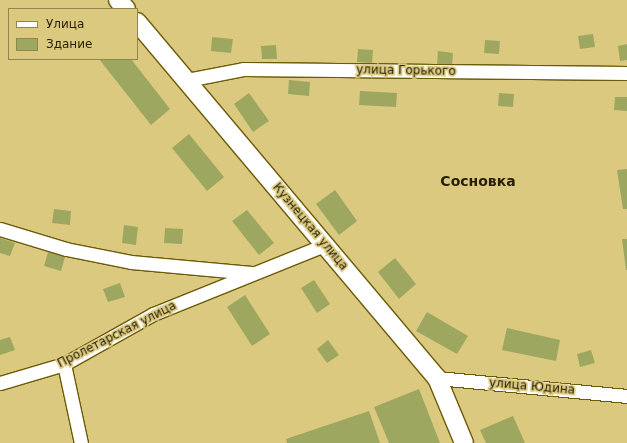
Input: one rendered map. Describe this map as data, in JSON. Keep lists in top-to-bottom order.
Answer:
{
  "streets": {
    "main road": ["Кузнецкая улица"],
    "street": ["улица Горького", "Пролетарская улица", "улица Юдина"]
  },
  "crossings": [
    ["улица Горького", "Кузнецкая улица"],
    ["Кузнецкая улица", "Пролетарская улица"],
    ["Кузнецкая улица", "улица Юдина"]
  ],
  "districts": ["Сосновка"],
  "legend": ["Улица", "Здание"]
}
